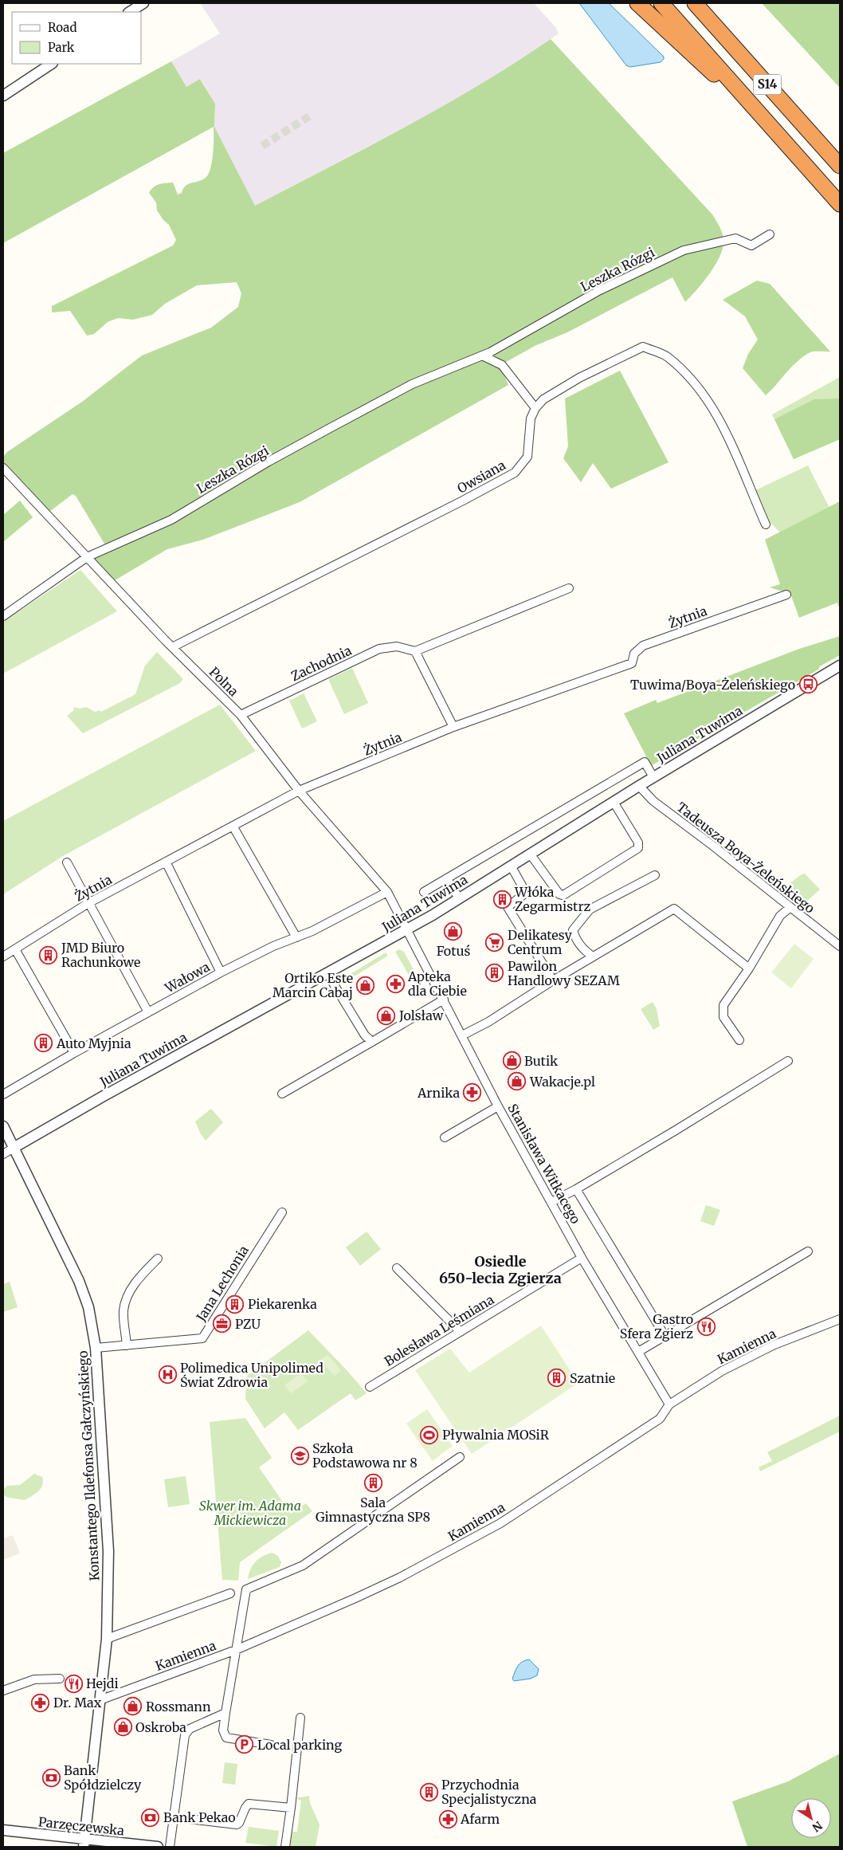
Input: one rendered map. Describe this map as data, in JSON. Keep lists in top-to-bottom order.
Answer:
{
  "streets": {
    "highway": ["S14"],
    "street": [
      "Leszka Rózgi",
      "Owsiana",
      "Żytnia",
      "Zachodnia",
      "Polna",
      "Juliana Tuwima",
      "Tadeusza Boya-Żeleńskiego",
      "Wałowa",
      "Stanisława Witkacego",
      "Jana Lechonia",
      "Bolesława Leśmiana",
      "Kamienna",
      "Konstantego Ildefonsa Gałczyńskiego",
      "Parzęczewska"
    ]
  },
  "crossings": [
    ["Leszka Rózgi", "Polna"],
    ["Owsiana", "Polna"],
    ["Żytnia", "Polna"],
    ["Zachodnia", "Polna"],
    ["Polna", "Juliana Tuwima"],
    ["Polna", "Wałowa"],
    ["Polna", "Stanisława Witkacego"],
    ["Juliana Tuwima", "Tadeusza Boya-Żeleńskiego"],
    ["Juliana Tuwima", "Stanisława Witkacego"],
    ["Juliana Tuwima", "Konstantego Ildefonsa Gałczyńskiego"],
    ["Stanisława Witkacego", "Bolesława Leśmiana"],
    ["Stanisława Witkacego", "Kamienna"],
    ["Jana Lechonia", "Konstantego Ildefonsa Gałczyńskiego"],
    ["Kamienna", "Konstantego Ildefonsa Gałczyńskiego"],
    ["Konstantego Ildefonsa Gałczyńskiego", "Parzęczewska"]
  ],
  "districts": ["Osiedle 650-lecia Zgierza"],
  "parks": ["Skwer im. Adama Mickiewicza"],
  "places": {
    "bus stop": ["Tuwima/Boya-Żeleńskiego"],
    "building": [
      "Włóka Zegarmistrz",
      "JMD Biuro Rachunkowe",
      "Pawilon Handlowy SEZAM",
      "Auto Myjnia",
      "Piekarenka",
      "Szatnie",
      "Sala Gimnastyczna SP8",
      "Przychodnia Specjalistyczna"
    ],
    "shop": [
      "Fotuś",
      "Ortiko Este Marcin Cabaj",
      "Jolsław",
      "Butik",
      "Wakacje.pl",
      "Rossmann",
      "Oskroba"
    ],
    "supermarket": ["Delikatesy Centrum"],
    "pharmacy": [
      "Apteka dla Ciebie",
      "Arnika",
      "Dr. Max",
      "Afarm"
    ],
    "office": ["PZU"],
    "restaurant": ["Gastro Sfera Zgierz", "Hejdi"],
    "hospital": ["Polimedica Unipolimed Świat Zdrowia"],
    "sports": ["Pływalnia MOSiR"],
    "school or university": ["Szkoła Podstawowa nr 8"],
    "parking": ["Local parking"],
    "bank": ["Bank Spółdzielczy", "Bank Pekao"]
  },
  "legend": ["Road", "Park"],
  "north": "bottom right"
}
